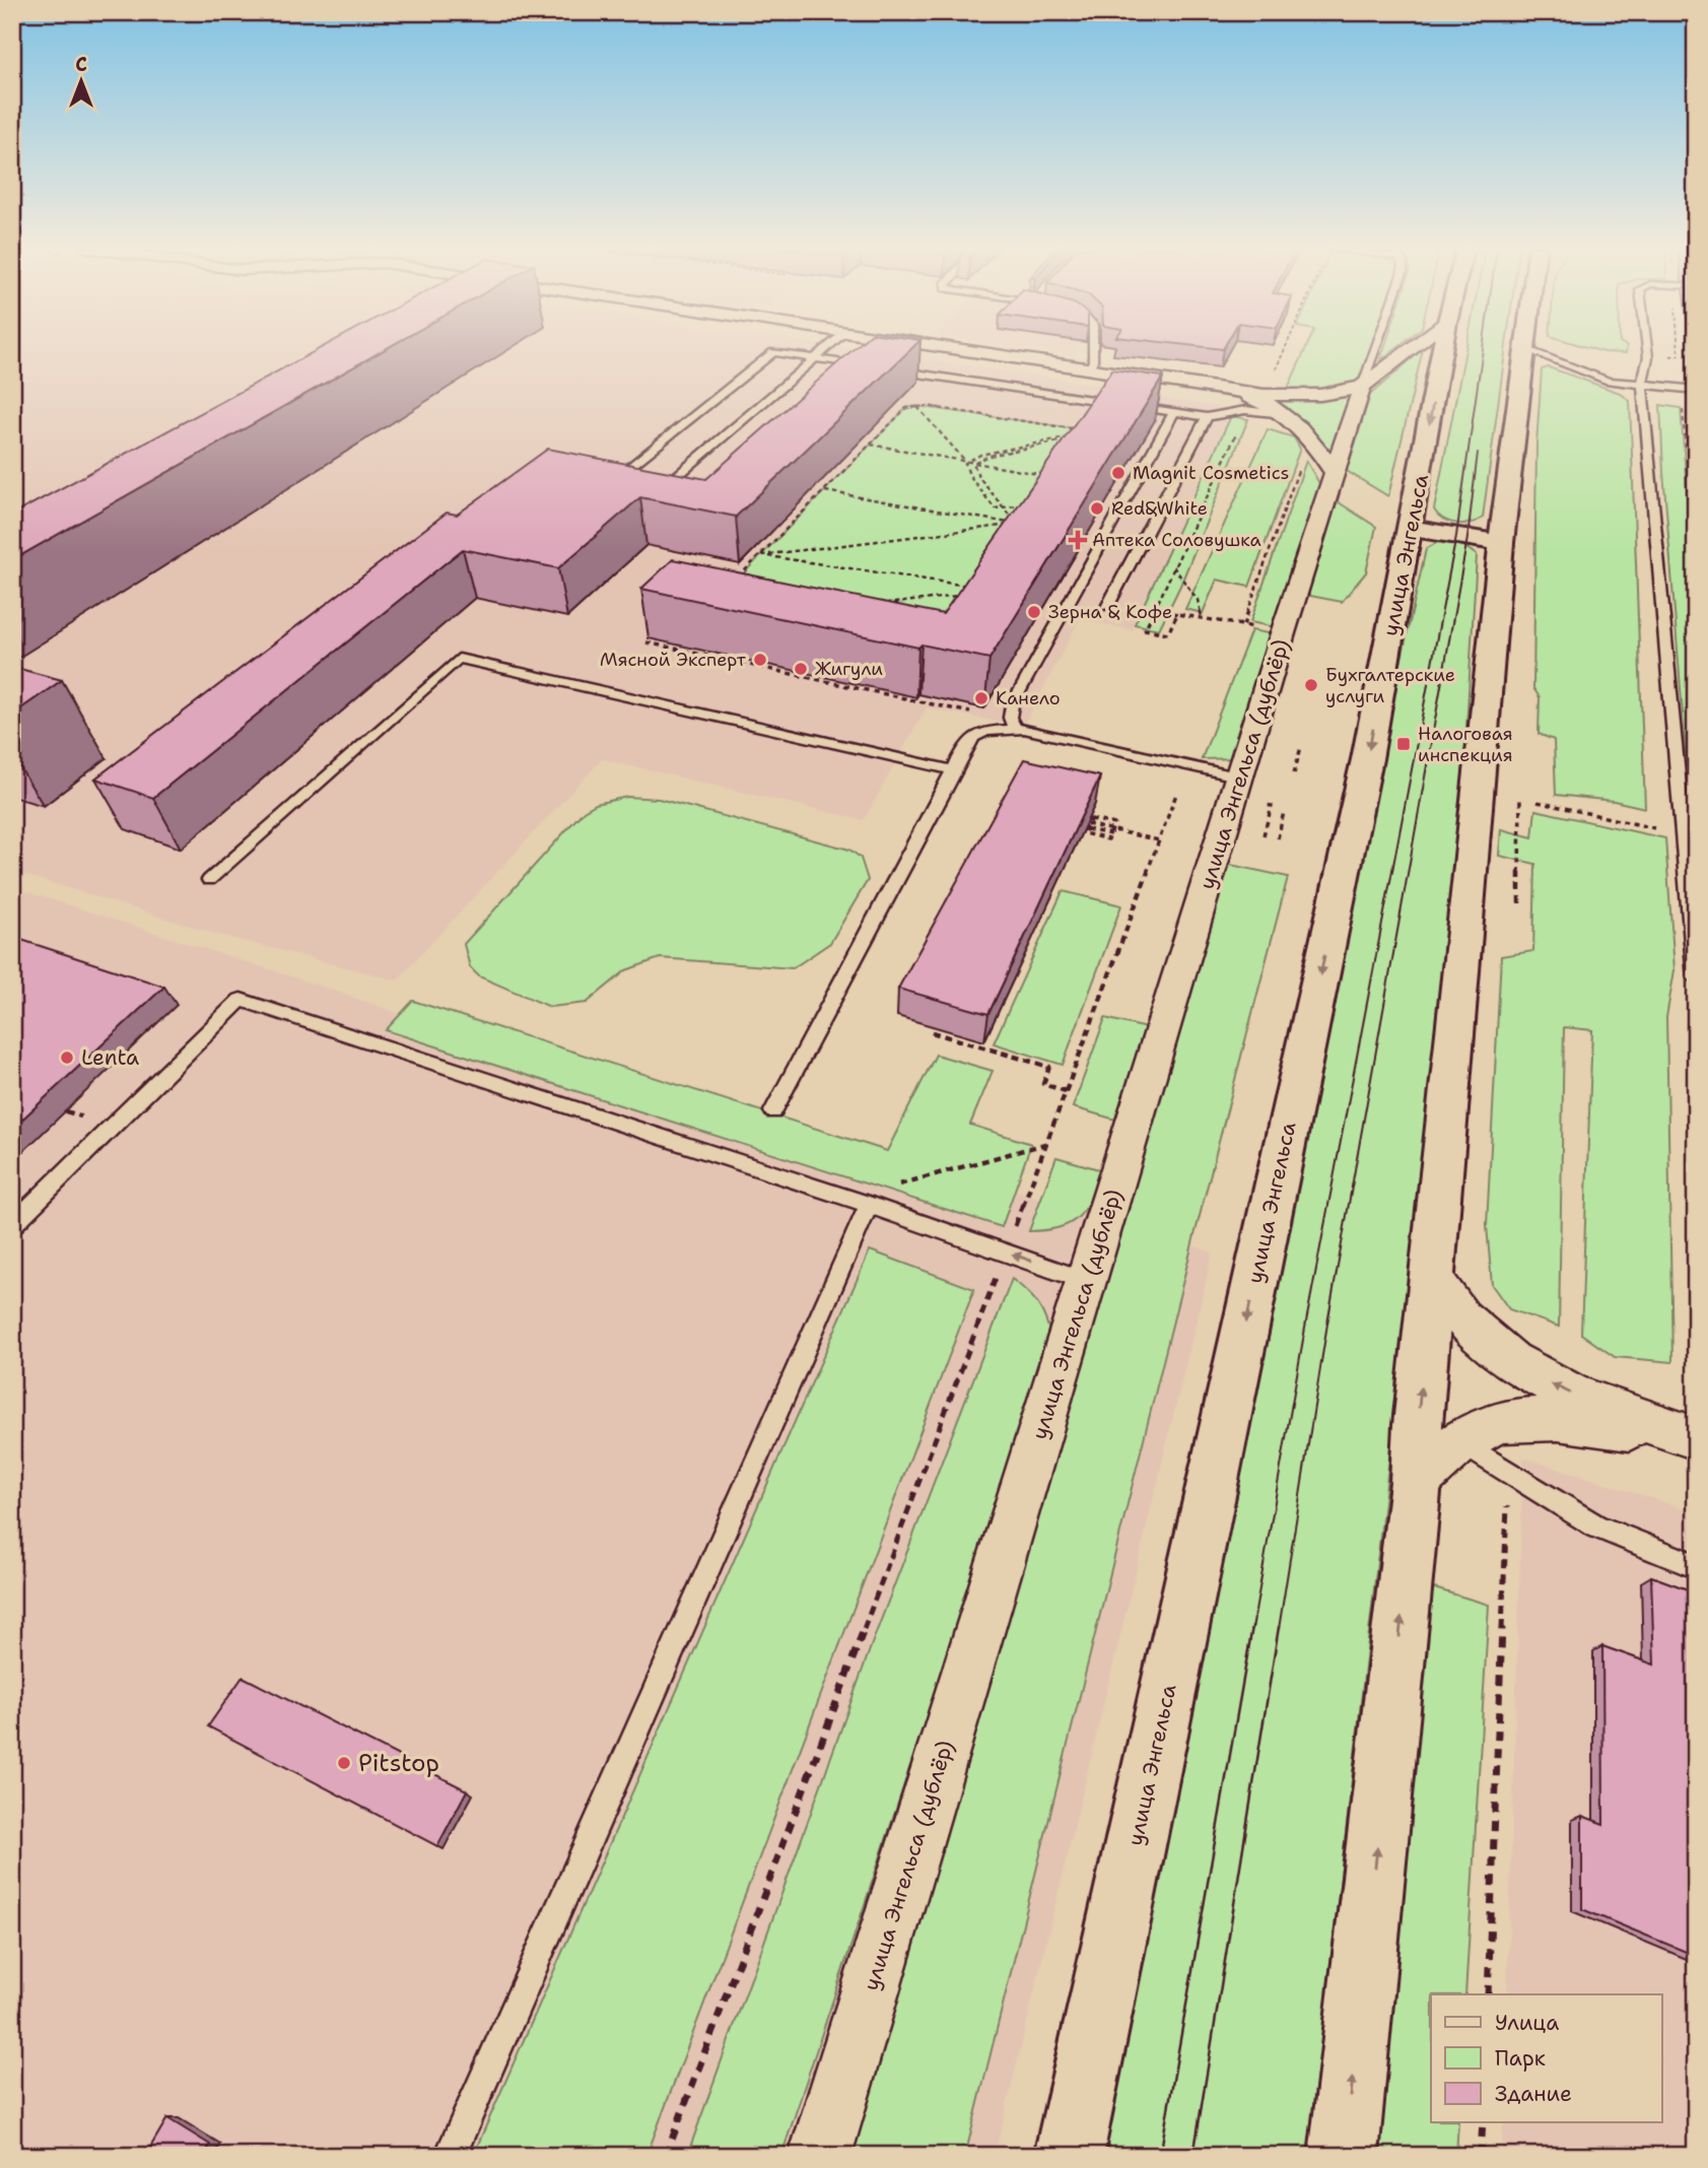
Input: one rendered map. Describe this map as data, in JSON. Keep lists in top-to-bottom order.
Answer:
{
  "streets": {
    "main road": ["улица Энгельса"],
    "street": ["улица Энгельса (дублёр)"]
  },
  "places": {
    "other": [
      "Magnit Cosmetics",
      "Red&White",
      "Зерна & Кофе",
      "Мясной Эксперт",
      "Жигули",
      "Бухгалтерские услуги",
      "Канело",
      "Lenta",
      "Pitstop"
    ],
    "health": ["Аптека Соловушка"],
    "transit": ["Налоговая инспекция"]
  },
  "legend": ["Улица", "Парк", "Здание"],
  "north": "top"
}
